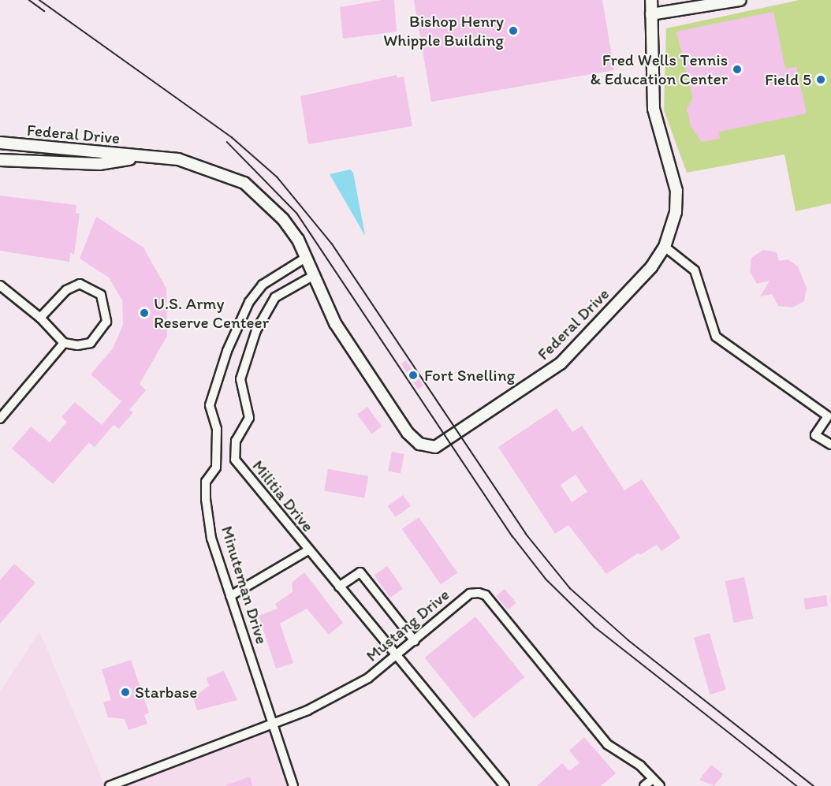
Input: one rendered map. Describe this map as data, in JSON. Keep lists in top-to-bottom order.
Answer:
{
  "streets": {
    "street": [
      "Federal Drive",
      "Militia Drive",
      "Minuteman Drive",
      "Mustang Drive"
    ]
  },
  "crossings": [
    ["Federal Drive", "Militia Drive"],
    ["Federal Drive", "Minuteman Drive"],
    ["Militia Drive", "Mustang Drive"],
    ["Minuteman Drive", "Mustang Drive"]
  ],
  "places": [
    "Bishop Henry Whipple Building",
    "Fred Wells Tennis & Education Center",
    "Field 5",
    "U.S. Army Reserve Centeer",
    "Fort Snelling",
    "Starbase"
  ]
}
